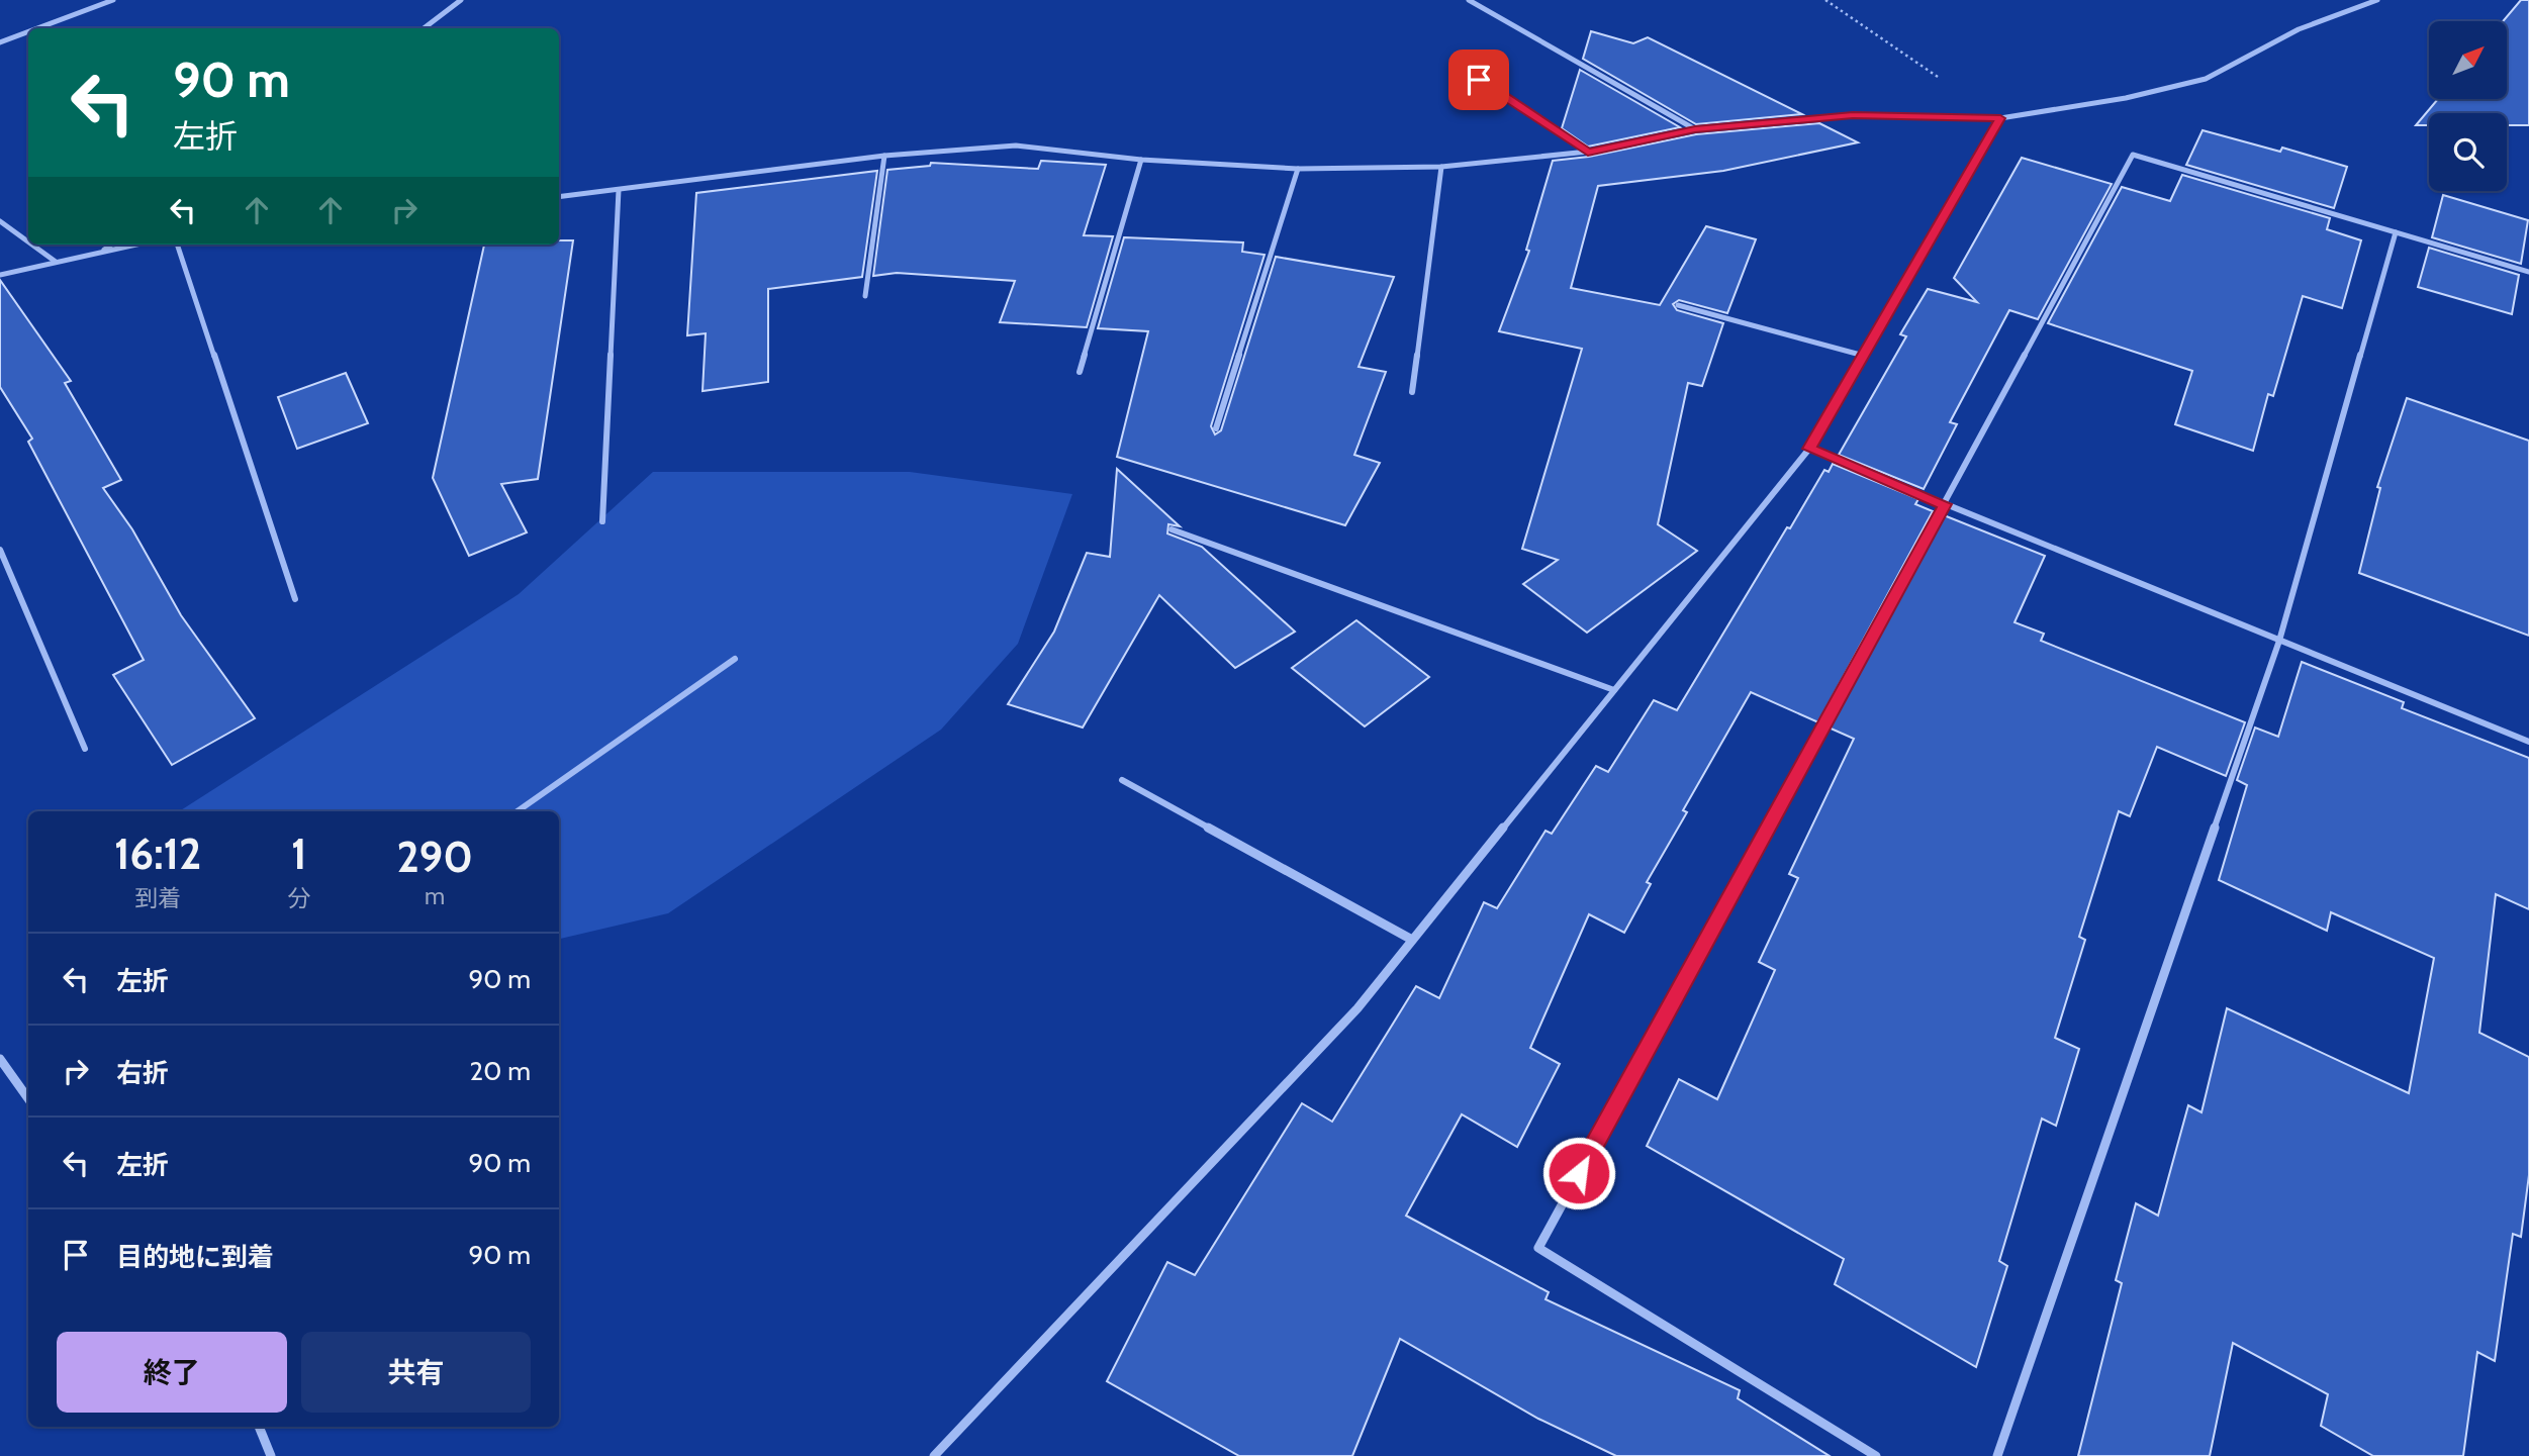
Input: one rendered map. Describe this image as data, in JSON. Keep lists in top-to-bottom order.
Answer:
{
  "north": "top right",
  "page": {
    "turn": ["90 m", "左折"],
    "eta": [
      "16:12",
      "到着",
      "1",
      "分",
      "290",
      "m"
    ],
    "list": [
      {
        "name": "左折",
        "value": "90 m"
      },
      {
        "name": "右折",
        "value": "20 m"
      },
      {
        "name": "左折",
        "value": "90 m"
      },
      {
        "name": "目的地に到着",
        "value": "90 m"
      }
    ],
    "buttons": ["終了", "共有"]
  }
}
